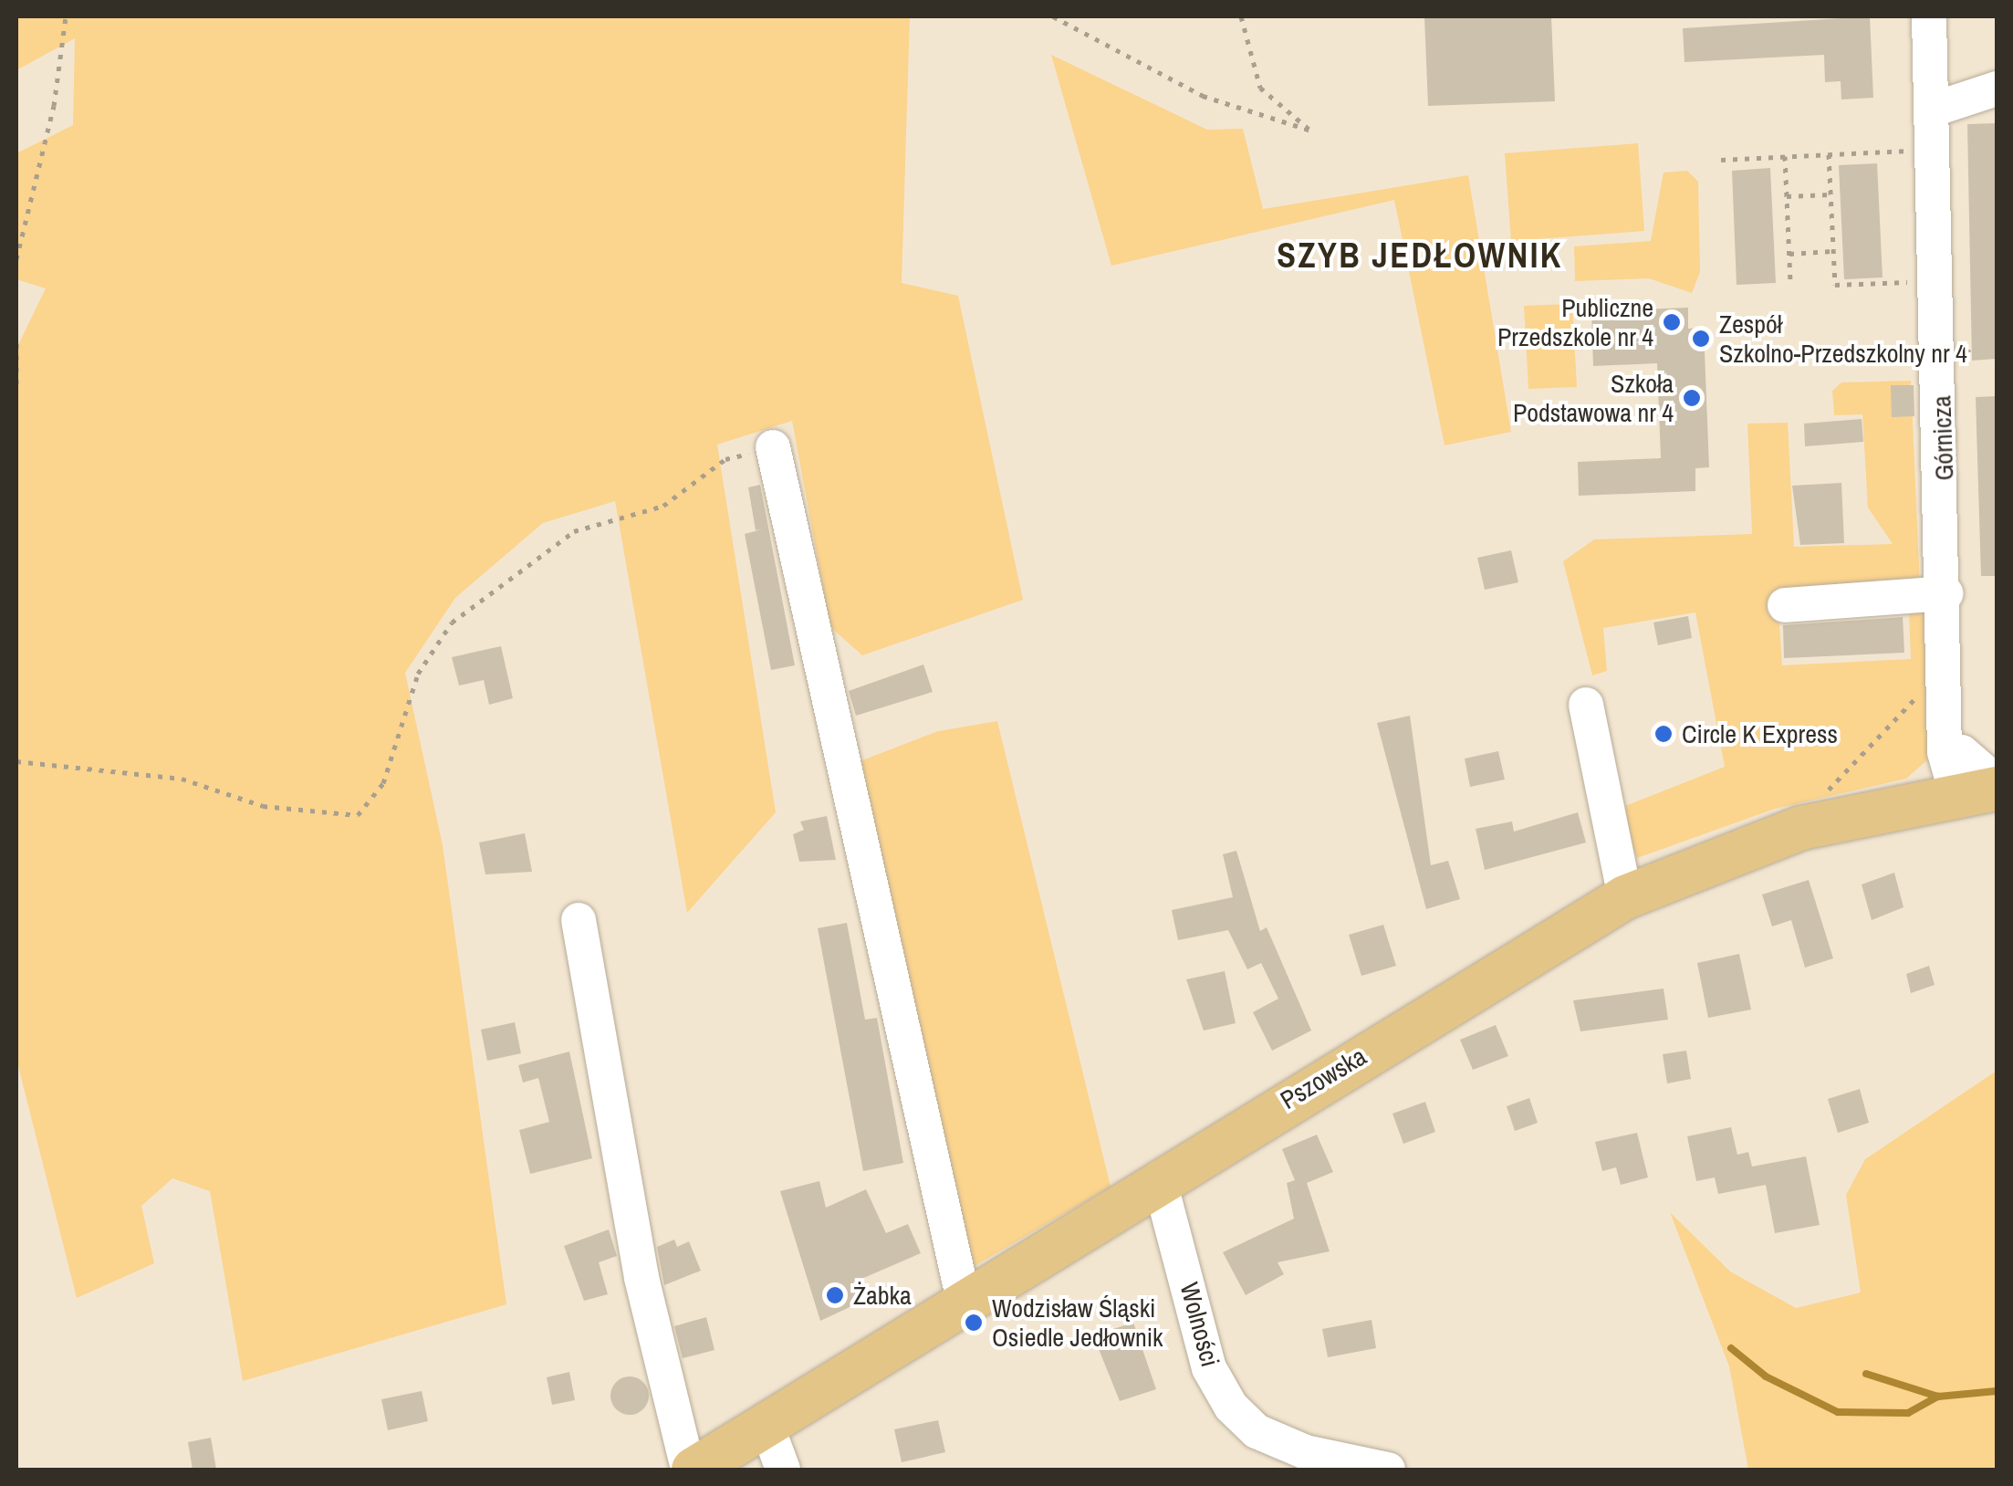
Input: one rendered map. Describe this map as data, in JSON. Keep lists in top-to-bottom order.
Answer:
{
  "streets": {
    "main road": ["Pszowska"],
    "street": ["Górnicza", "Wolności"]
  },
  "crossings": [
    ["Górnicza", "Pszowska"],
    ["Pszowska", "Wolności"]
  ],
  "districts": ["SZYB JEDŁOWNIK"],
  "places": [
    "Publiczne Przedszkole nr 4",
    "Zespół Szkolno-Przedszkolny nr 4",
    "Szkoła Podstawowa nr 4",
    "Circle K Express",
    "Żabka",
    "Wodzisław Śląski Osiedle Jedłownik"
  ]
}
